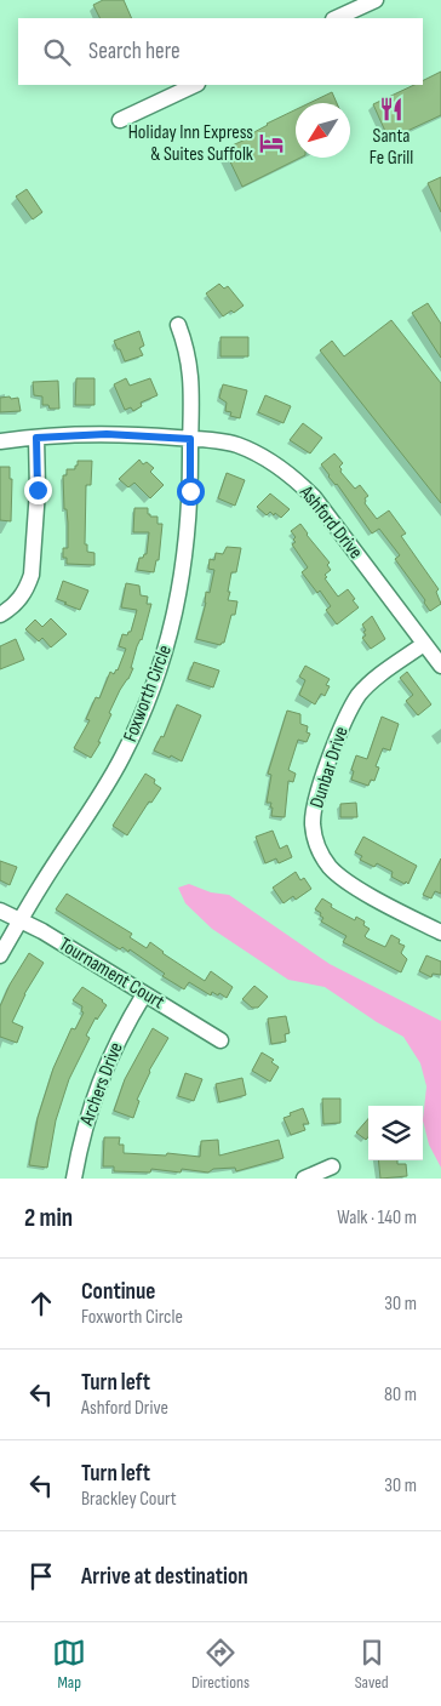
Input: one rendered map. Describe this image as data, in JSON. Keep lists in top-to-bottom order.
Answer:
{
  "streets": {
    "street": [
      "Ashford Drive",
      "Foxworth Circle",
      "Dunbar Drive",
      "Tournament Court",
      "Archers Drive"
    ]
  },
  "crossings": [
    ["Ashford Drive", "Foxworth Circle"],
    ["Ashford Drive", "Dunbar Drive"],
    ["Foxworth Circle", "Tournament Court"],
    ["Tournament Court", "Archers Drive"]
  ],
  "places": {
    "restaurant": ["Santa Fe Grill"],
    "hotel": ["Holiday Inn Express & Suites Suffolk"]
  },
  "north": "bottom left",
  "page": {
    "search": "Search here",
    "heading": ["2 min", "Walk · 140 m"],
    "list": [
      ["Continue", "Foxworth Circle", "30 m"],
      ["Turn left", "Ashford Drive", "80 m"],
      ["Turn left", "Brackley Court", "30 m"],
      "Arrive at destination"
    ],
    "nav": ["Map", "Directions", "Saved"]
  }
}
